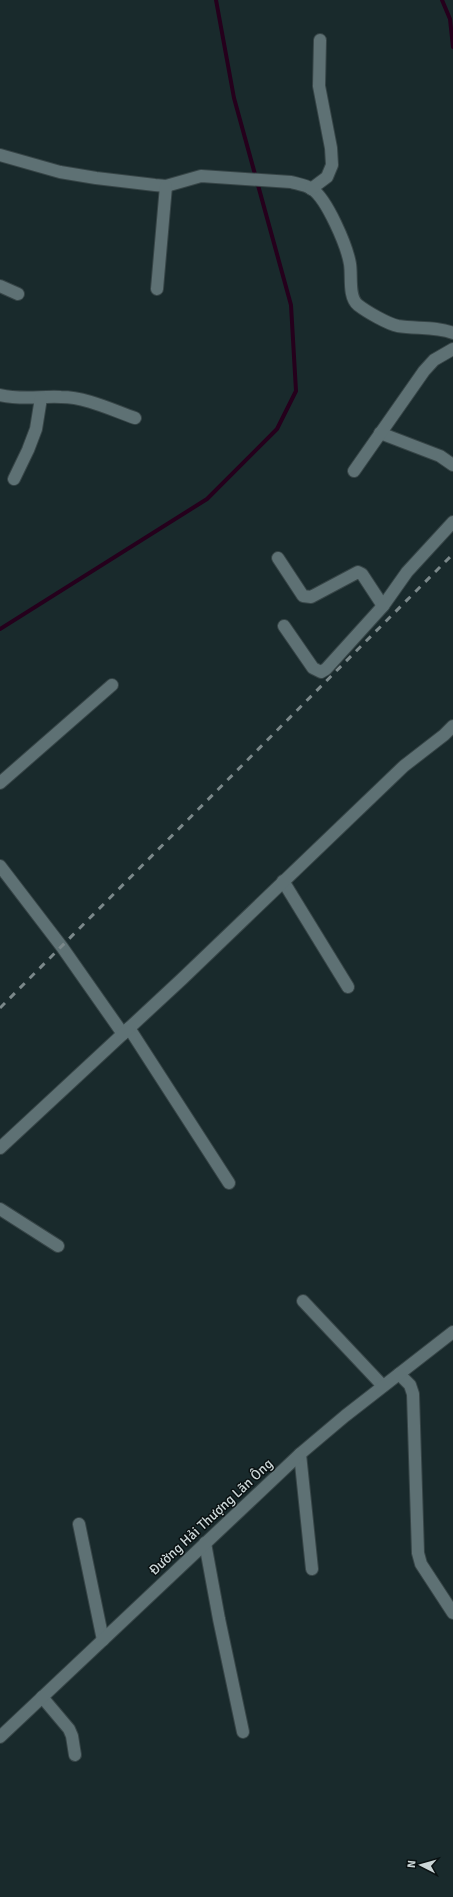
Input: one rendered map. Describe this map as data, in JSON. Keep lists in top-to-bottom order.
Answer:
{
  "streets": {
    "street": ["Đường Hải Thượng Lãn Ông"]
  },
  "north": "left"
}
